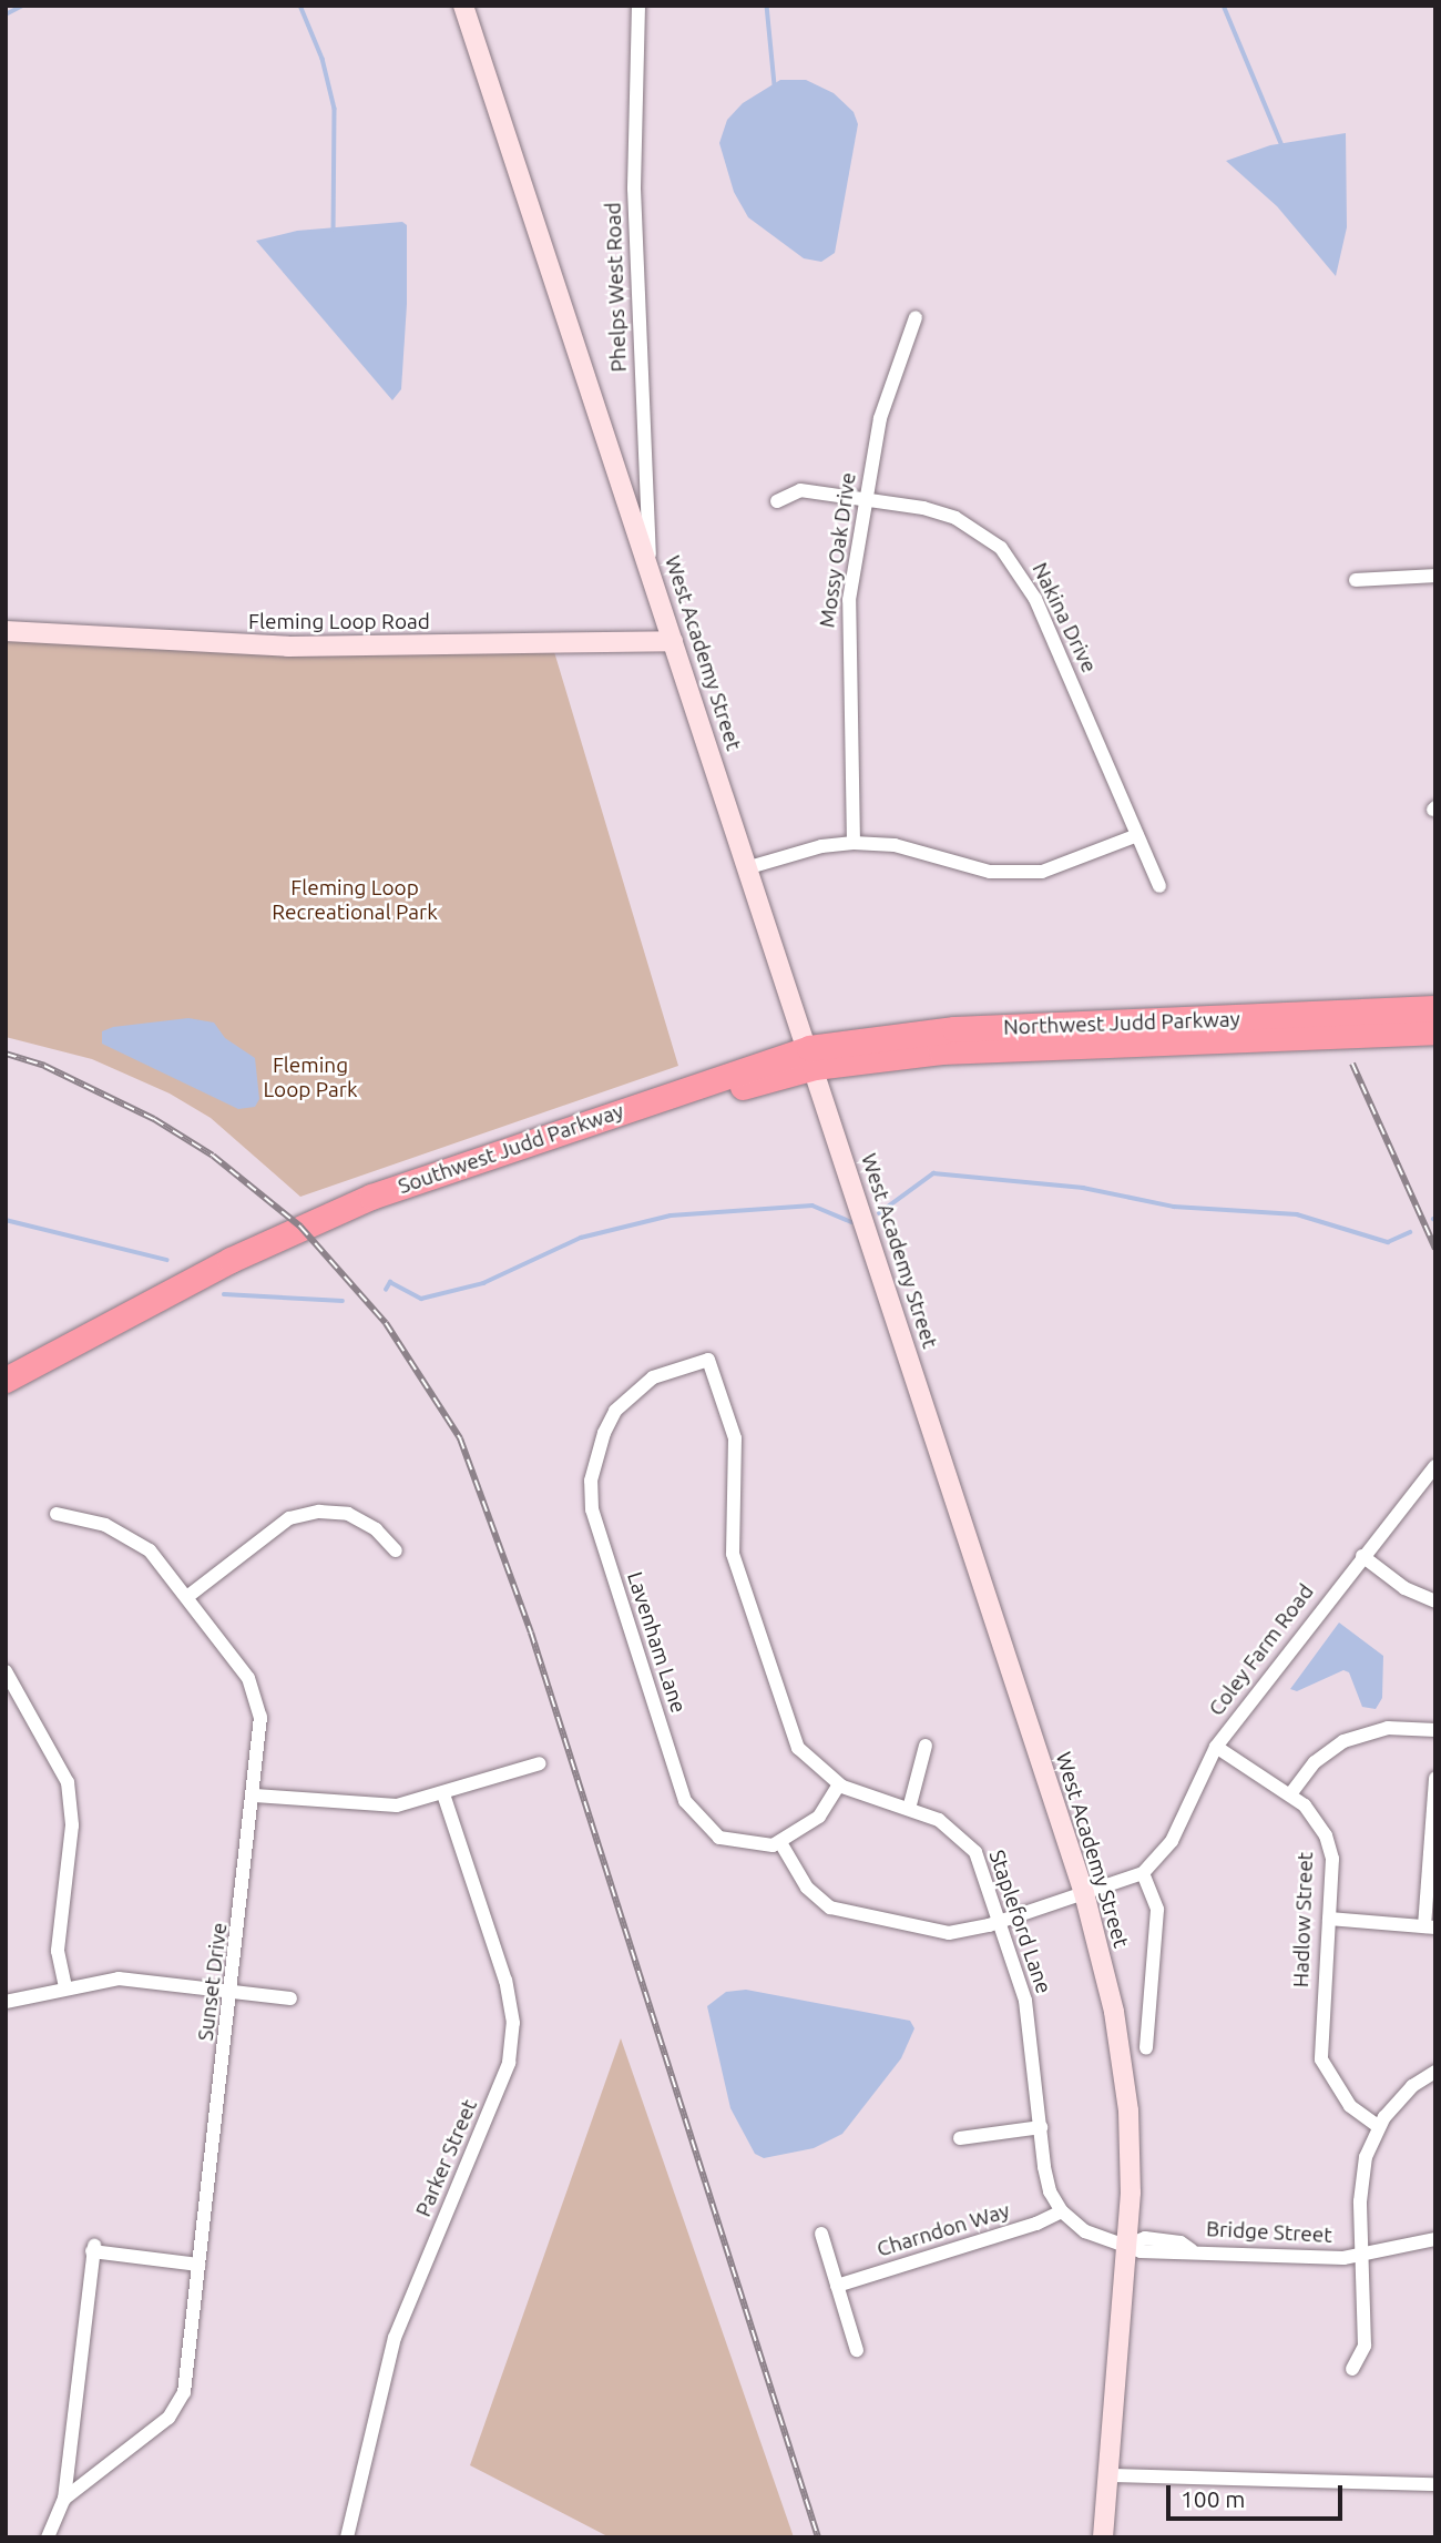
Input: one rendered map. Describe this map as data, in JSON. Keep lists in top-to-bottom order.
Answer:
{
  "streets": {
    "highway": ["Northwest Judd Parkway", "Southwest Judd Parkway"],
    "main road": ["Fleming Loop Road", "West Academy Street"],
    "street": [
      "Phelps West Road",
      "Mossy Oak Drive",
      "Nakina Drive",
      "Lavenham Lane",
      "Coley Farm Road",
      "Hadlow Street",
      "Stapleford Lane",
      "Sunset Drive",
      "Parker Street",
      "Charndon Way",
      "Bridge Street"
    ]
  },
  "crossings": [
    ["Phelps West Road", "West Academy Street"],
    ["Mossy Oak Drive", "Nakina Drive"],
    ["Fleming Loop Road", "West Academy Street"],
    ["West Academy Street", "Northwest Judd Parkway"],
    ["West Academy Street", "Southwest Judd Parkway"],
    ["West Academy Street", "Coley Farm Road"],
    ["West Academy Street", "Bridge Street"],
    ["Northwest Judd Parkway", "Southwest Judd Parkway"],
    ["Lavenham Lane", "Coley Farm Road"],
    ["Lavenham Lane", "Stapleford Lane"],
    ["Coley Farm Road", "Hadlow Street"],
    ["Coley Farm Road", "Stapleford Lane"],
    ["Stapleford Lane", "Charndon Way"]
  ],
  "parks": ["Fleming Loop Recreational Park", "Fleming Loop Park"],
  "scale_bar": "100 m"
}
